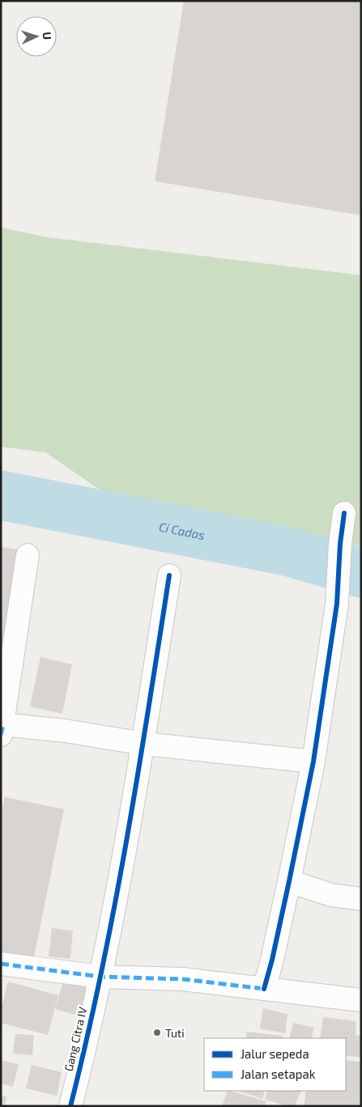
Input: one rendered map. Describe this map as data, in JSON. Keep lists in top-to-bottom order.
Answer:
{
  "streets": {
    "street": ["Gang Citra IV"]
  },
  "water": ["Ci Cadas"],
  "places": ["Tuti"],
  "legend": ["Jalur sepeda", "Jalan setapak"],
  "north": "right"
}
